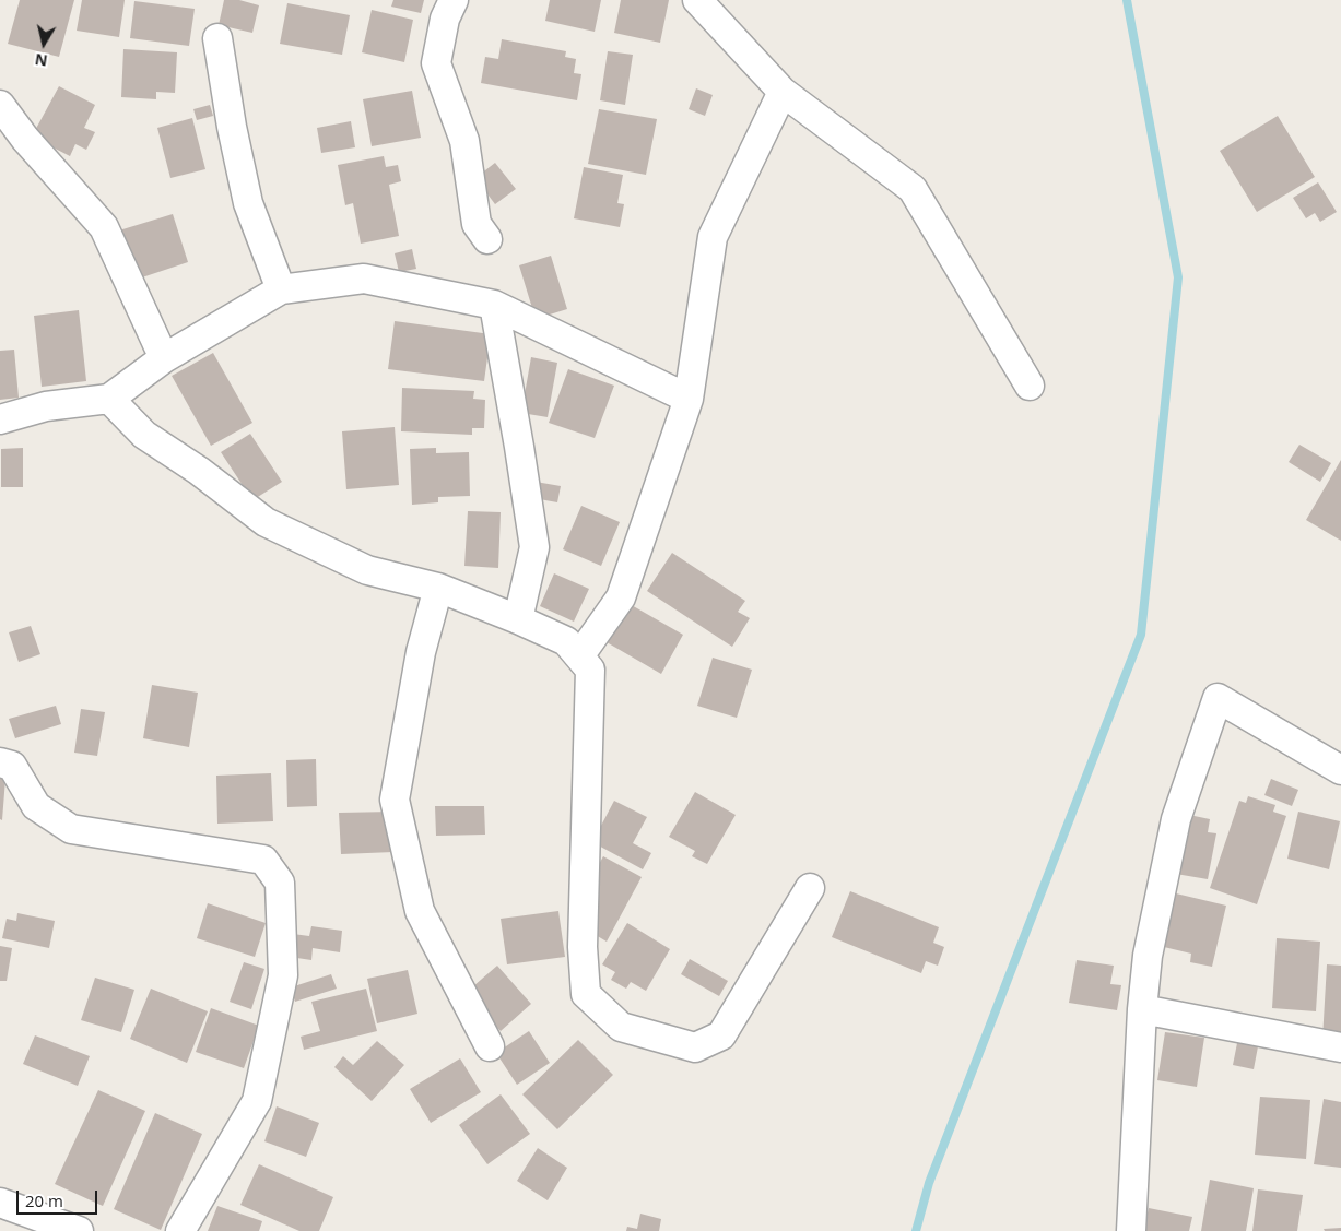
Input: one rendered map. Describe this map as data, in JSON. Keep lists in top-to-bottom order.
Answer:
{
  "scale_bar": "20 m",
  "north": "bottom"
}
